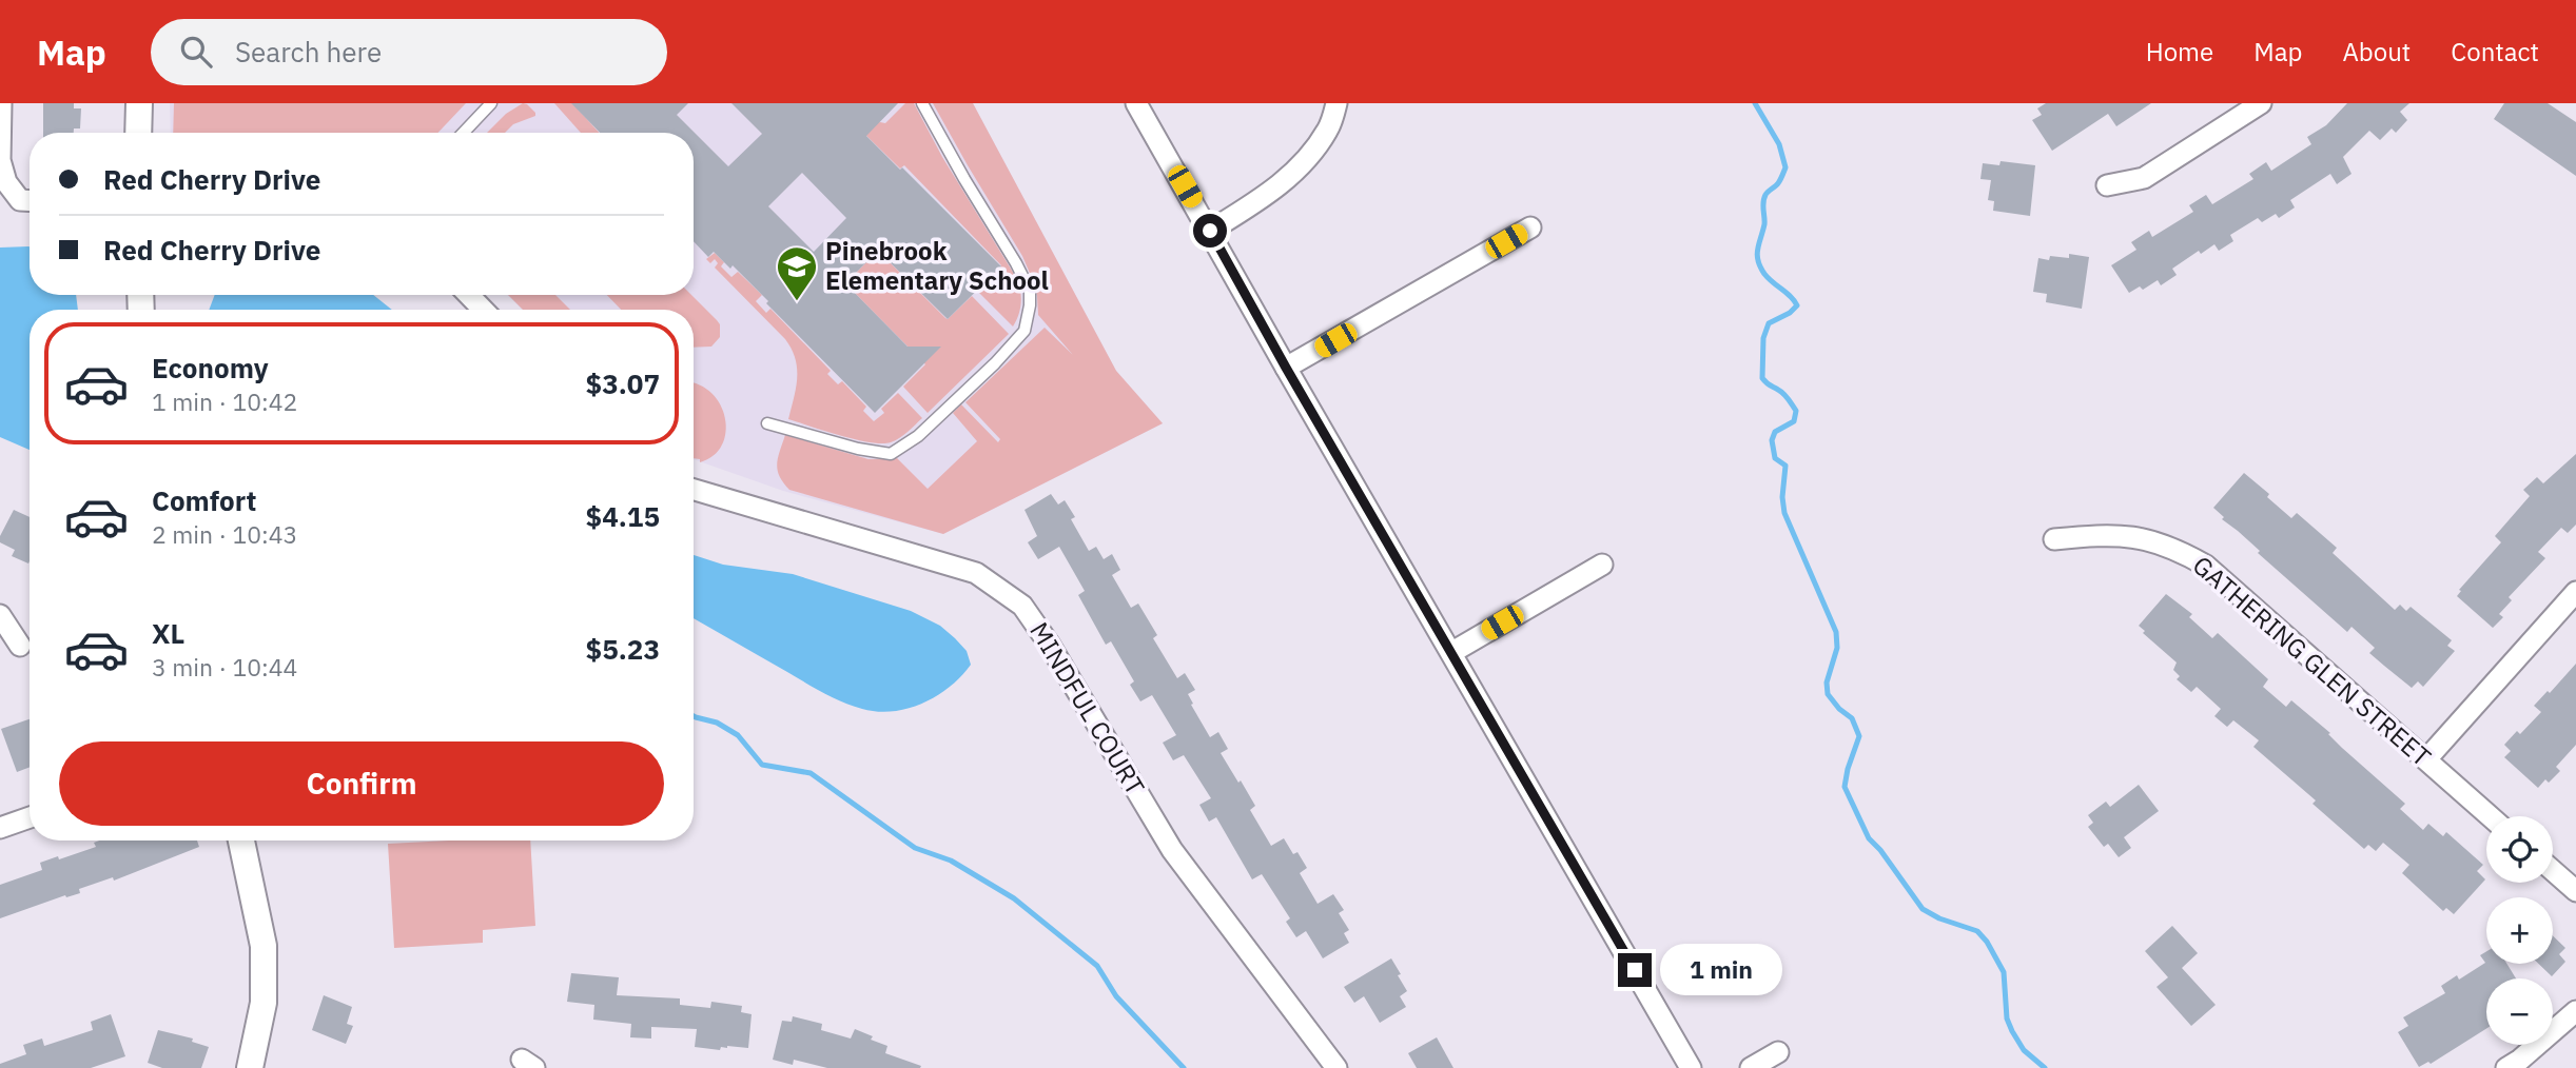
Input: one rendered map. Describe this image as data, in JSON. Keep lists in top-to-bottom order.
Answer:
{
  "streets": {
    "street": ["GATHERING GLEN STREET", "MINDFUL COURT"]
  },
  "places": {
    "school or university": ["Pinebrook Elementary School"]
  },
  "page": {
    "header": "Map",
    "search": "Search here",
    "nav": [
      "Home",
      "Map",
      "About",
      "Contact"
    ],
    "banner": ["Red Cherry Drive", "Red Cherry Drive"],
    "list": [
      {
        "name": "Economy",
        "note": "1 min · 10:42",
        "value": "$3.07"
      },
      {
        "name": "Comfort",
        "note": "2 min · 10:43",
        "value": "$4.15"
      },
      {
        "name": "XL",
        "note": "3 min · 10:44",
        "value": "$5.23"
      }
    ],
    "buttons": "Confirm",
    "map_buttons": ["+", "−"],
    "bubble": "1 min"
  }
}
